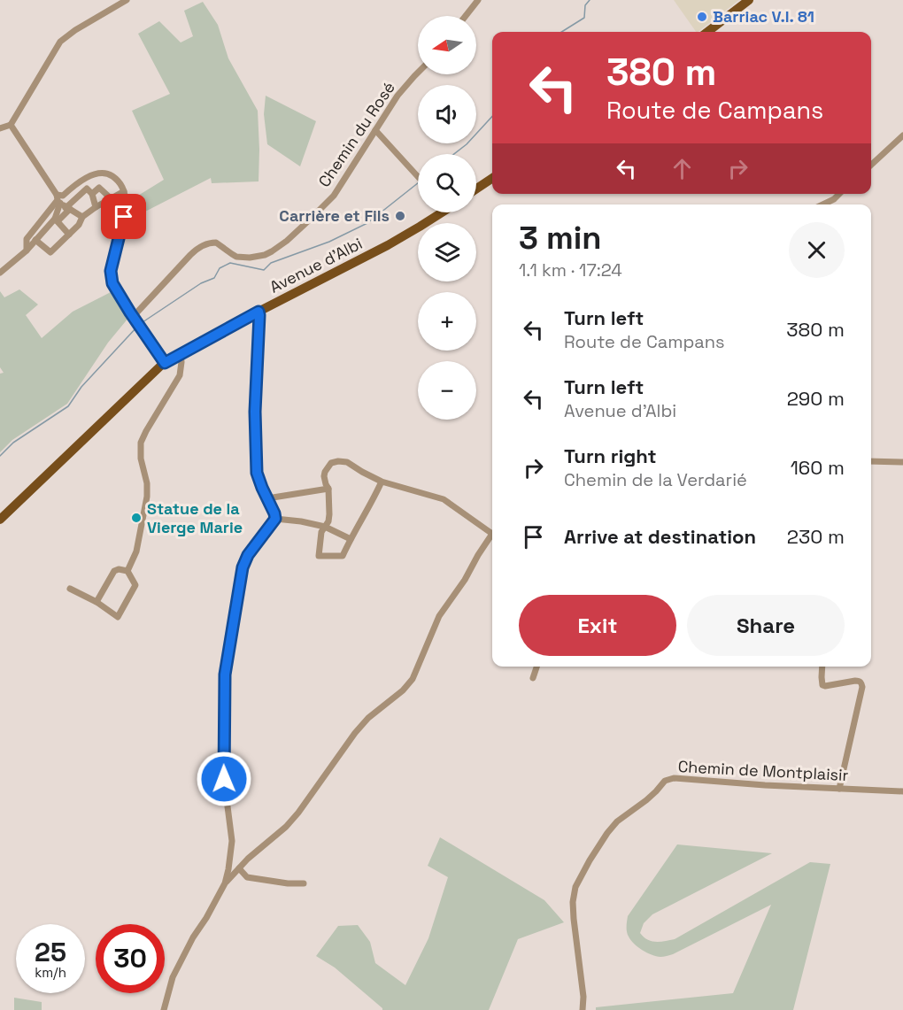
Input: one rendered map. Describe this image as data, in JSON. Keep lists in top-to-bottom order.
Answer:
{
  "streets": {
    "main road": ["Avenue d'Albi"],
    "street": ["Chemin du Rosé", "Chemin de Montplaisir"]
  },
  "places": ["Barriac V.I. 81", "Carrière et Fils", "Statue de la Vierge Marie"],
  "north": "left",
  "page": {
    "map_buttons": ["+", "−"],
    "turn": ["380 m", "Route de Campans"],
    "heading": ["3 min", "1.1 km · 17:24"],
    "list": [
      {
        "name": "Turn left",
        "note": "Route de Campans",
        "value": "380 m"
      },
      {
        "name": "Turn left",
        "note": "Avenue d'Albi",
        "value": "290 m"
      },
      {
        "name": "Turn right",
        "note": "Chemin de la Verdarié",
        "value": "160 m"
      },
      {
        "name": "Arrive at destination",
        "value": "230 m"
      }
    ],
    "buttons": ["Exit", "Share"],
    "speed": "25 km/h",
    "limit": "30"
  }
}
